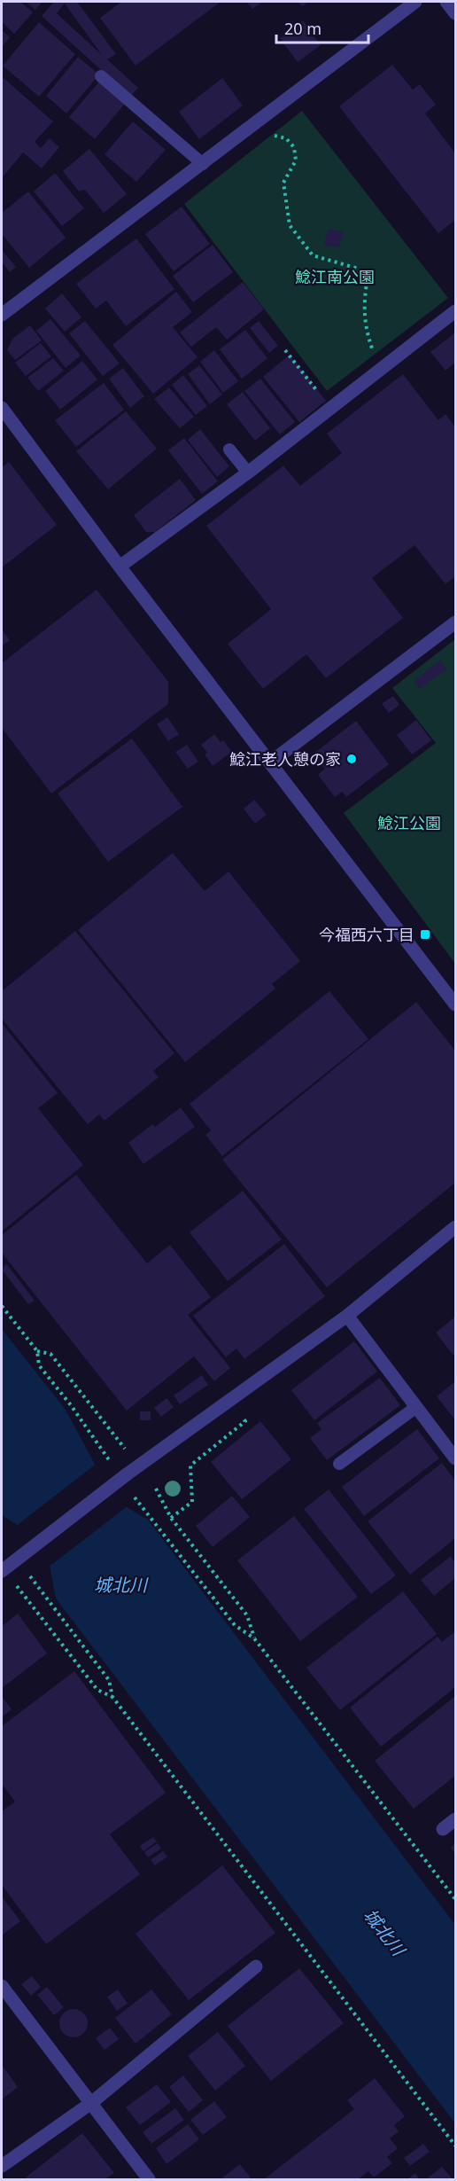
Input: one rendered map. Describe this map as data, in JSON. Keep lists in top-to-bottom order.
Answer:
{
  "water": ["城北川"],
  "parks": ["鯰江南公園", "鯰江公園"],
  "places": {
    "other": ["鯰江老人憩の家"],
    "transit": ["今福西六丁目"]
  },
  "scale_bar": "20 m"
}
